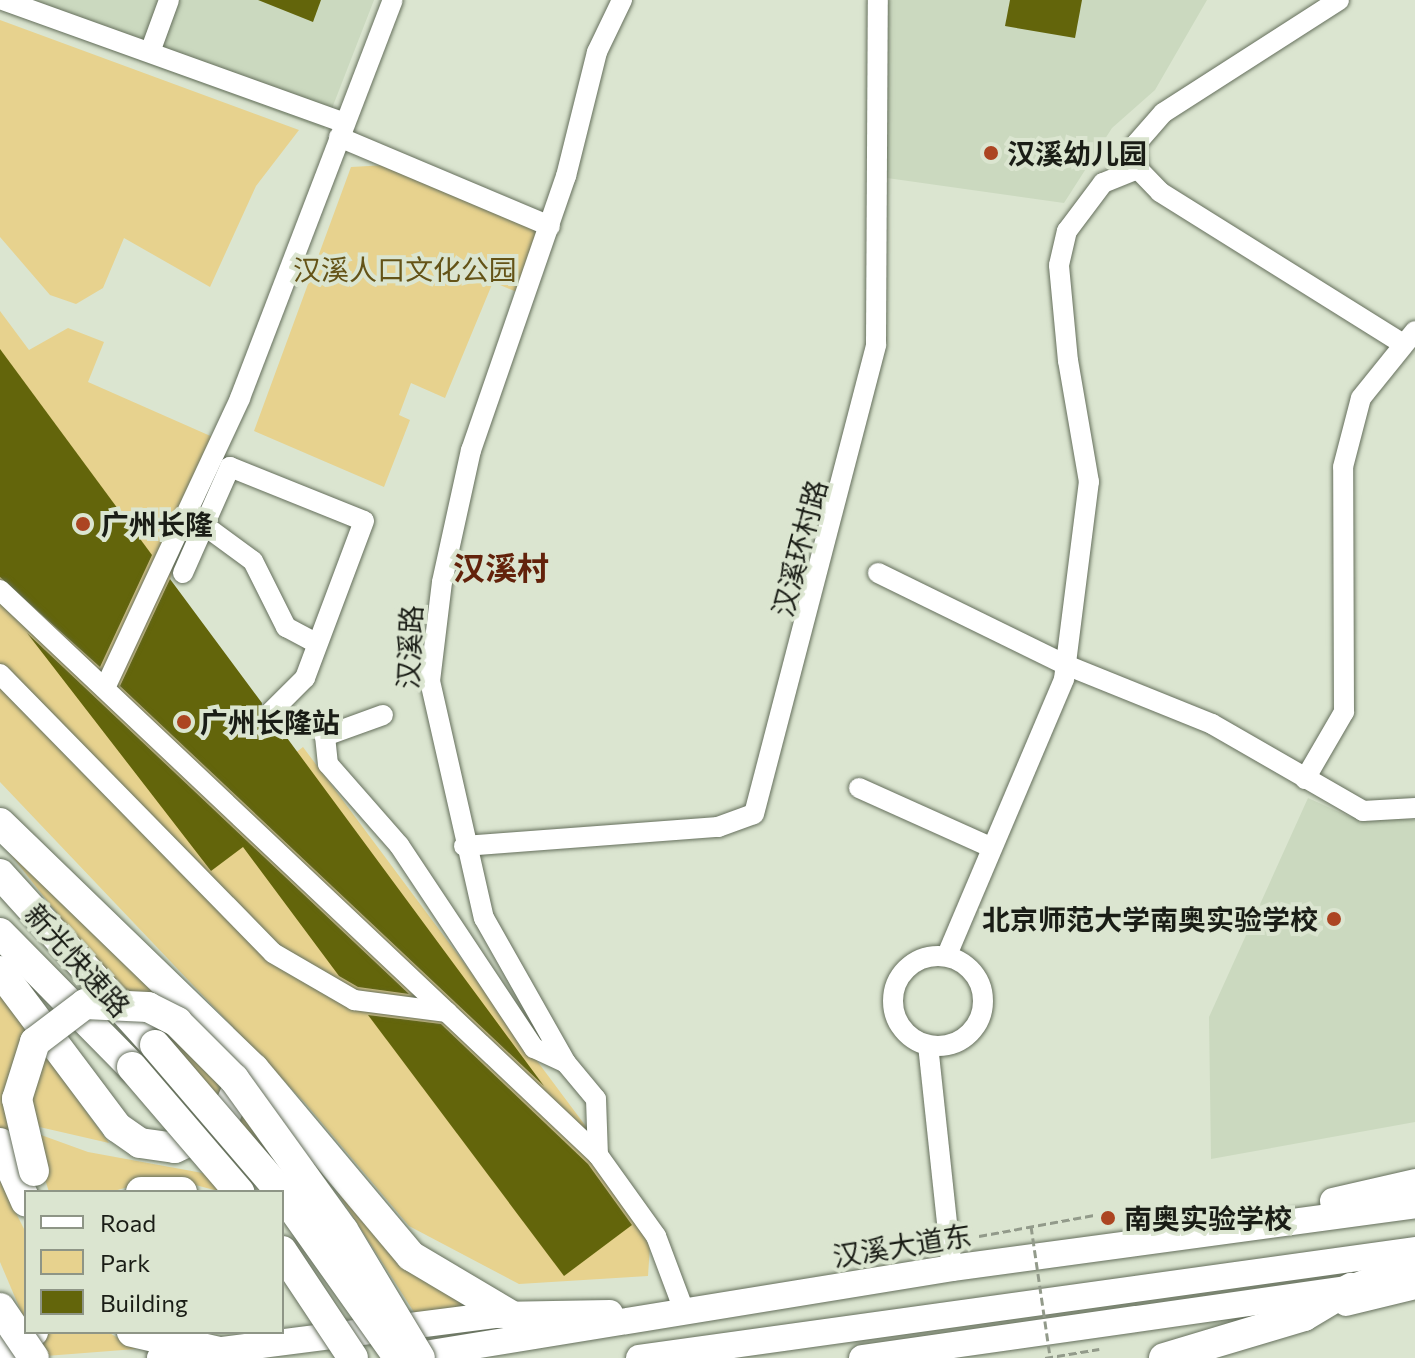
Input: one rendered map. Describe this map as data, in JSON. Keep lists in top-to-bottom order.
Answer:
{
  "streets": {
    "highway": ["新光快速路"],
    "main road": ["汉溪大道东"],
    "street": ["汉溪环村路", "汉溪路"]
  },
  "crossings": [
    ["汉溪环村路", "汉溪路"],
    ["新光快速路", "汉溪大道东"]
  ],
  "districts": ["汉溪村"],
  "parks": ["汉溪人口文化公园"],
  "places": [
    "汉溪幼儿园",
    "广州长隆",
    "广州长隆站",
    "北京师范大学南奥实验学校",
    "南奥实验学校"
  ],
  "legend": ["Road", "Park", "Building"]
}
